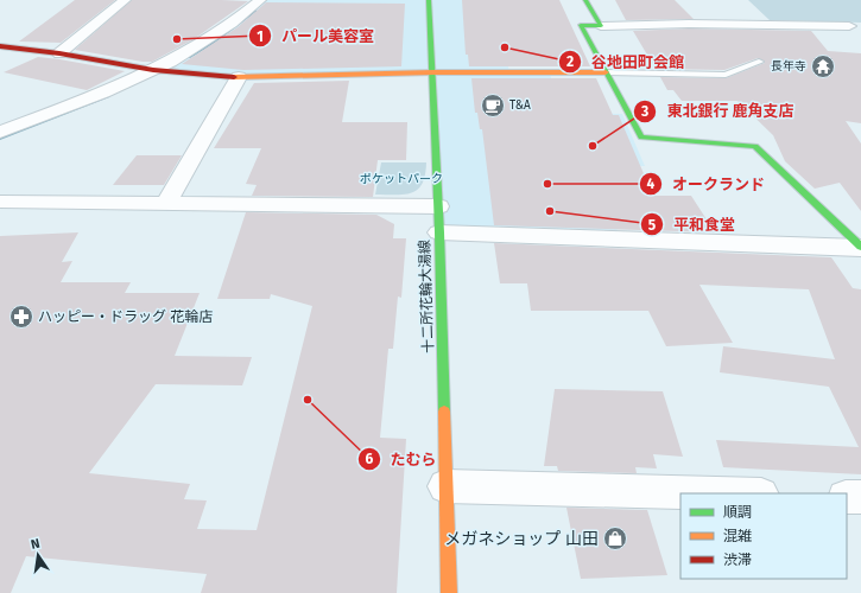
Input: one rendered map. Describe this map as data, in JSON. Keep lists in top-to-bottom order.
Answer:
{
  "streets": {
    "street": ["十二所花輪大湯線"]
  },
  "parks": ["ポケットパーク"],
  "places": {
    "other": [
      "パール美容室",
      "谷地田町会館",
      "東北銀行 鹿角支店",
      "オークランド",
      "平和食堂",
      "たむら"
    ],
    "temple": ["長年寺"],
    "cafe": ["T&A"],
    "pharmacy": ["ハッピー・ドラッグ 花輪店"],
    "shop": ["メガネショップ 山田"]
  },
  "legend": ["順調", "混雑", "渋滞"],
  "north": "top"
}
